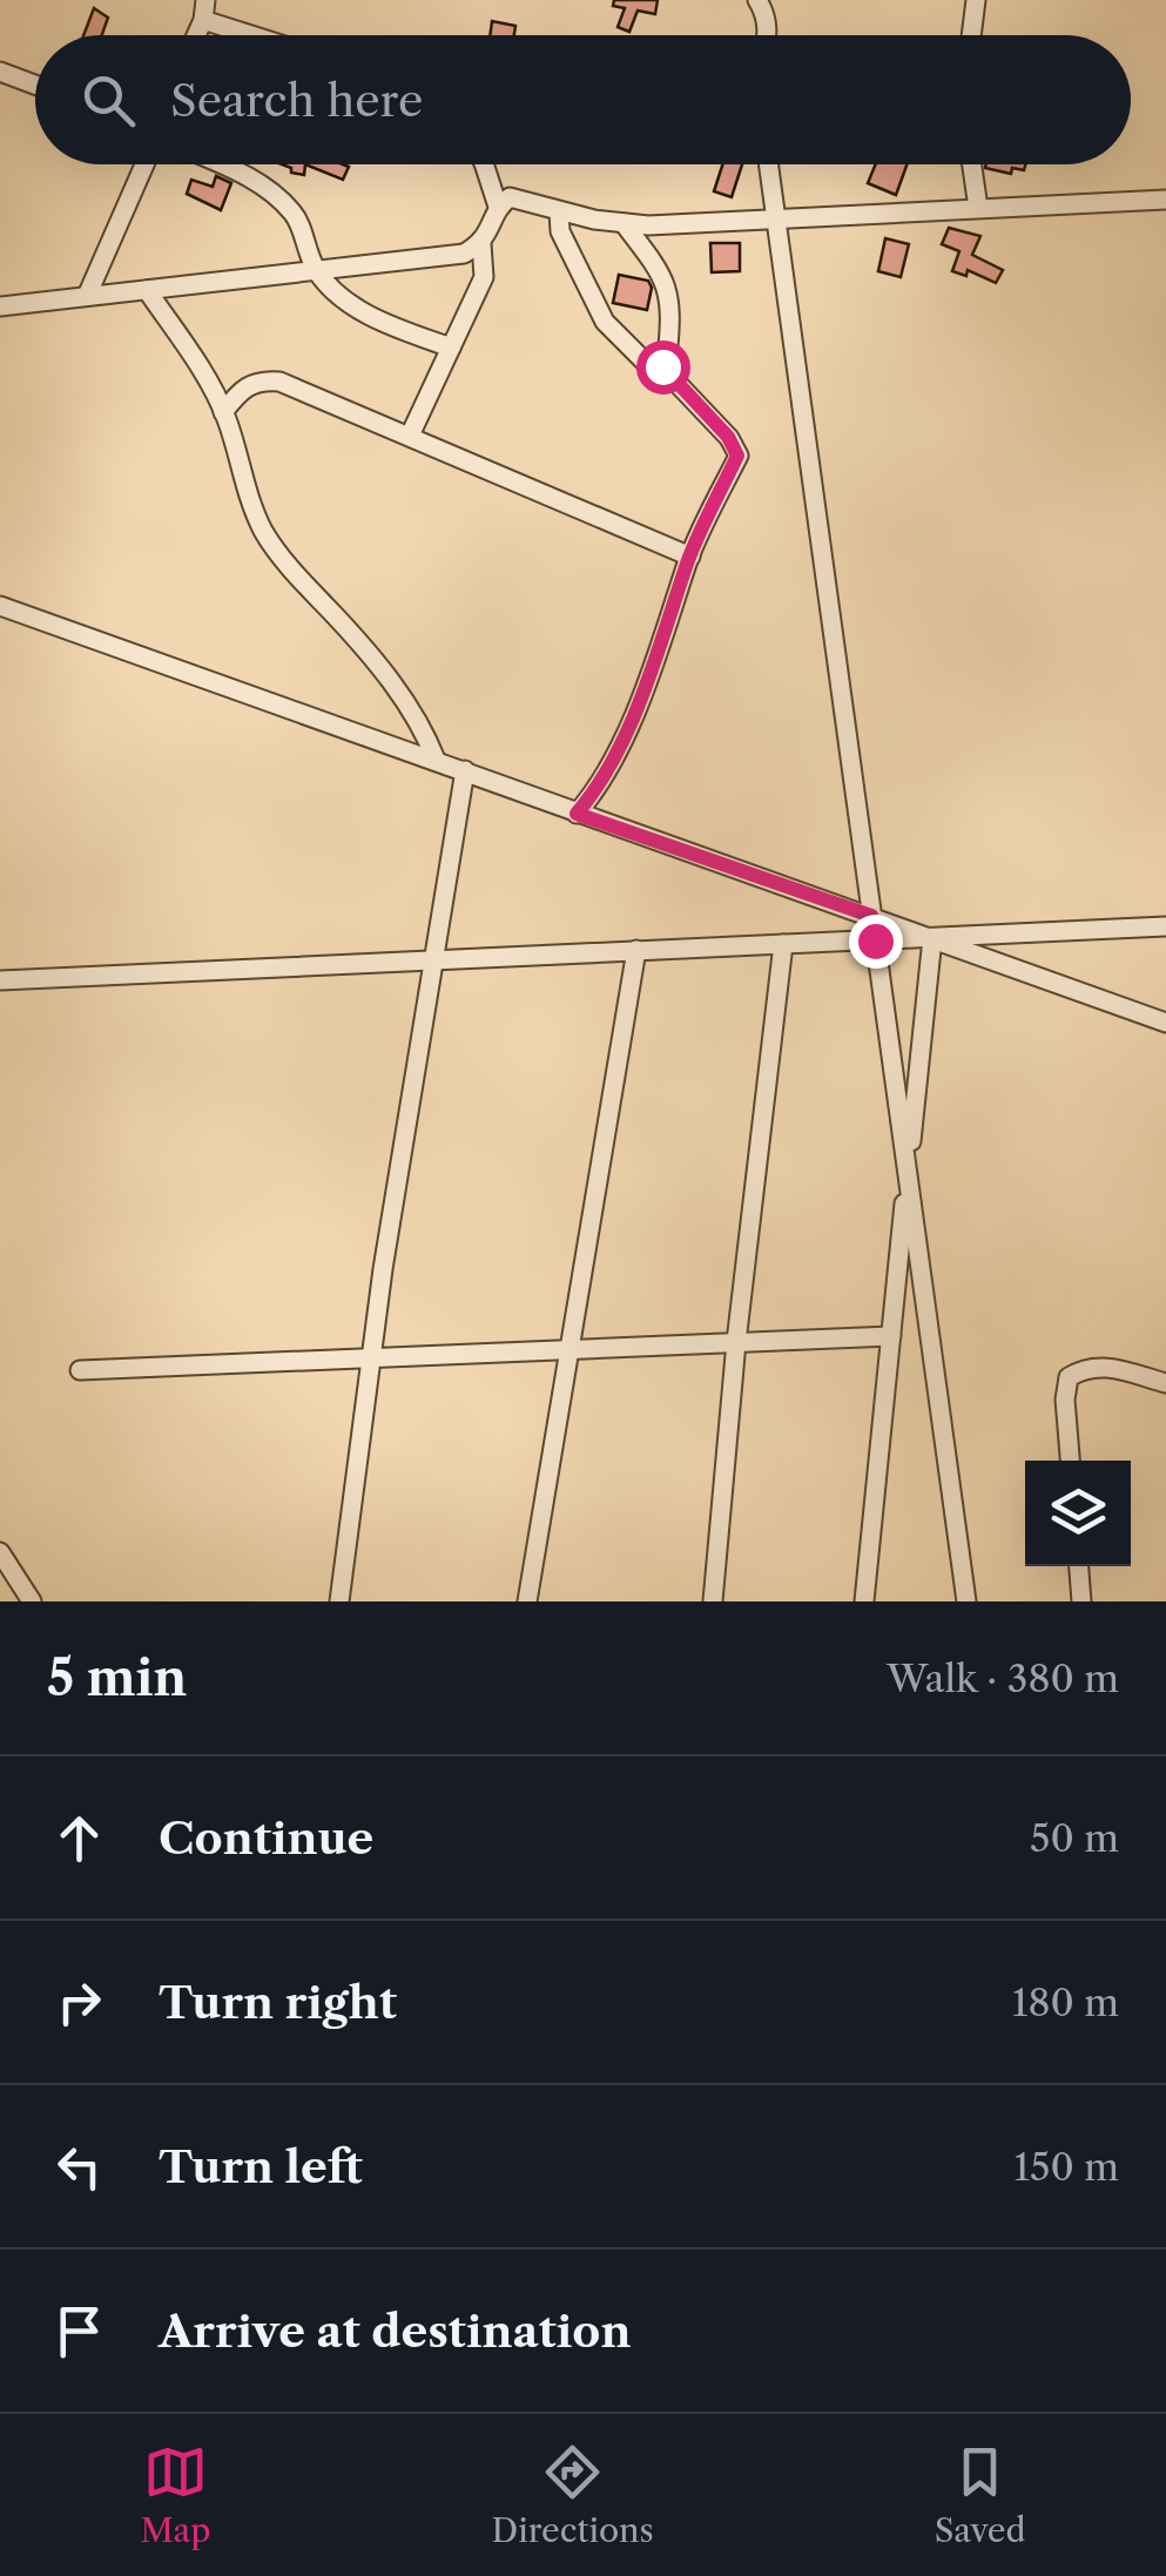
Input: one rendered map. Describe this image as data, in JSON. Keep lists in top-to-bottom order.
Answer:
{
  "page": {
    "search": "Search here",
    "heading": ["5 min", "Walk · 380 m"],
    "list": [
      ["Continue", "50 m"],
      ["Turn right", "180 m"],
      ["Turn left", "150 m"],
      "Arrive at destination"
    ],
    "nav": ["Map", "Directions", "Saved"]
  }
}
